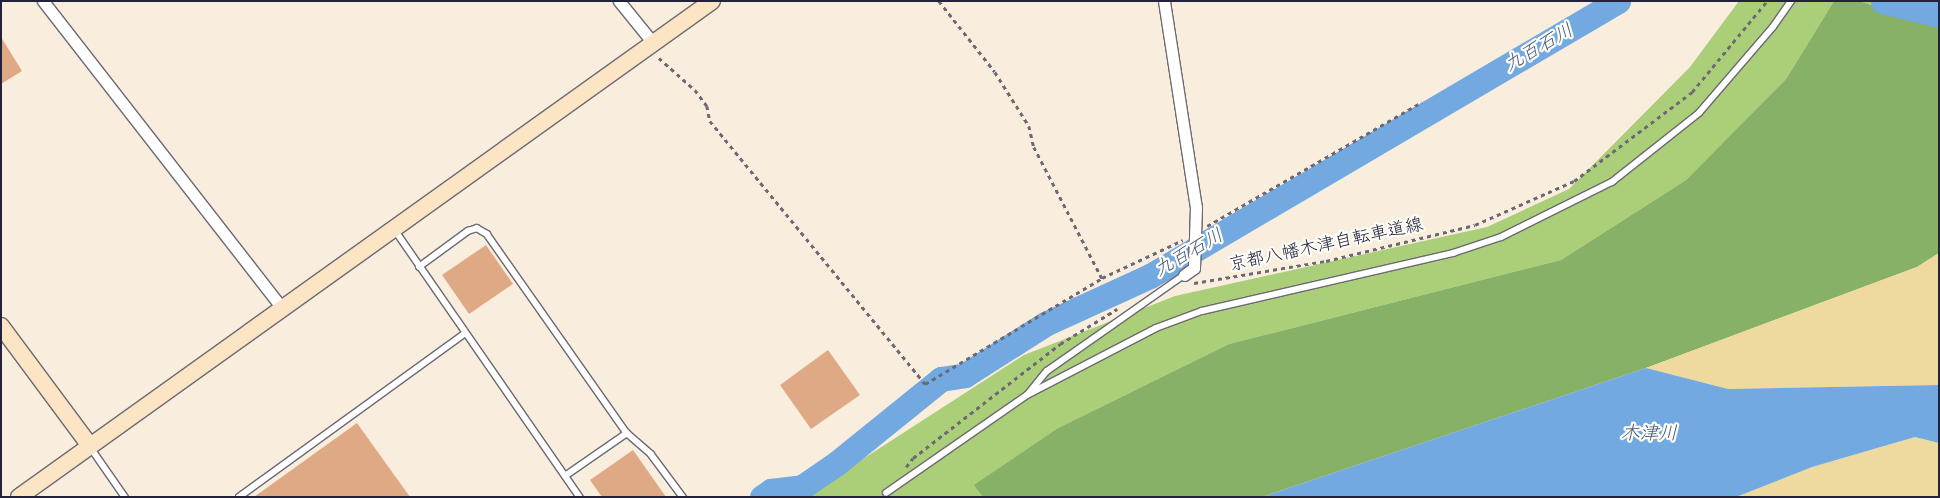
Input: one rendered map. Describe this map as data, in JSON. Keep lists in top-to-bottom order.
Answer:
{
  "streets": {
    "path": ["京都八幡木津自転車道線"]
  },
  "water": ["九百石川", "木津川"]
}
